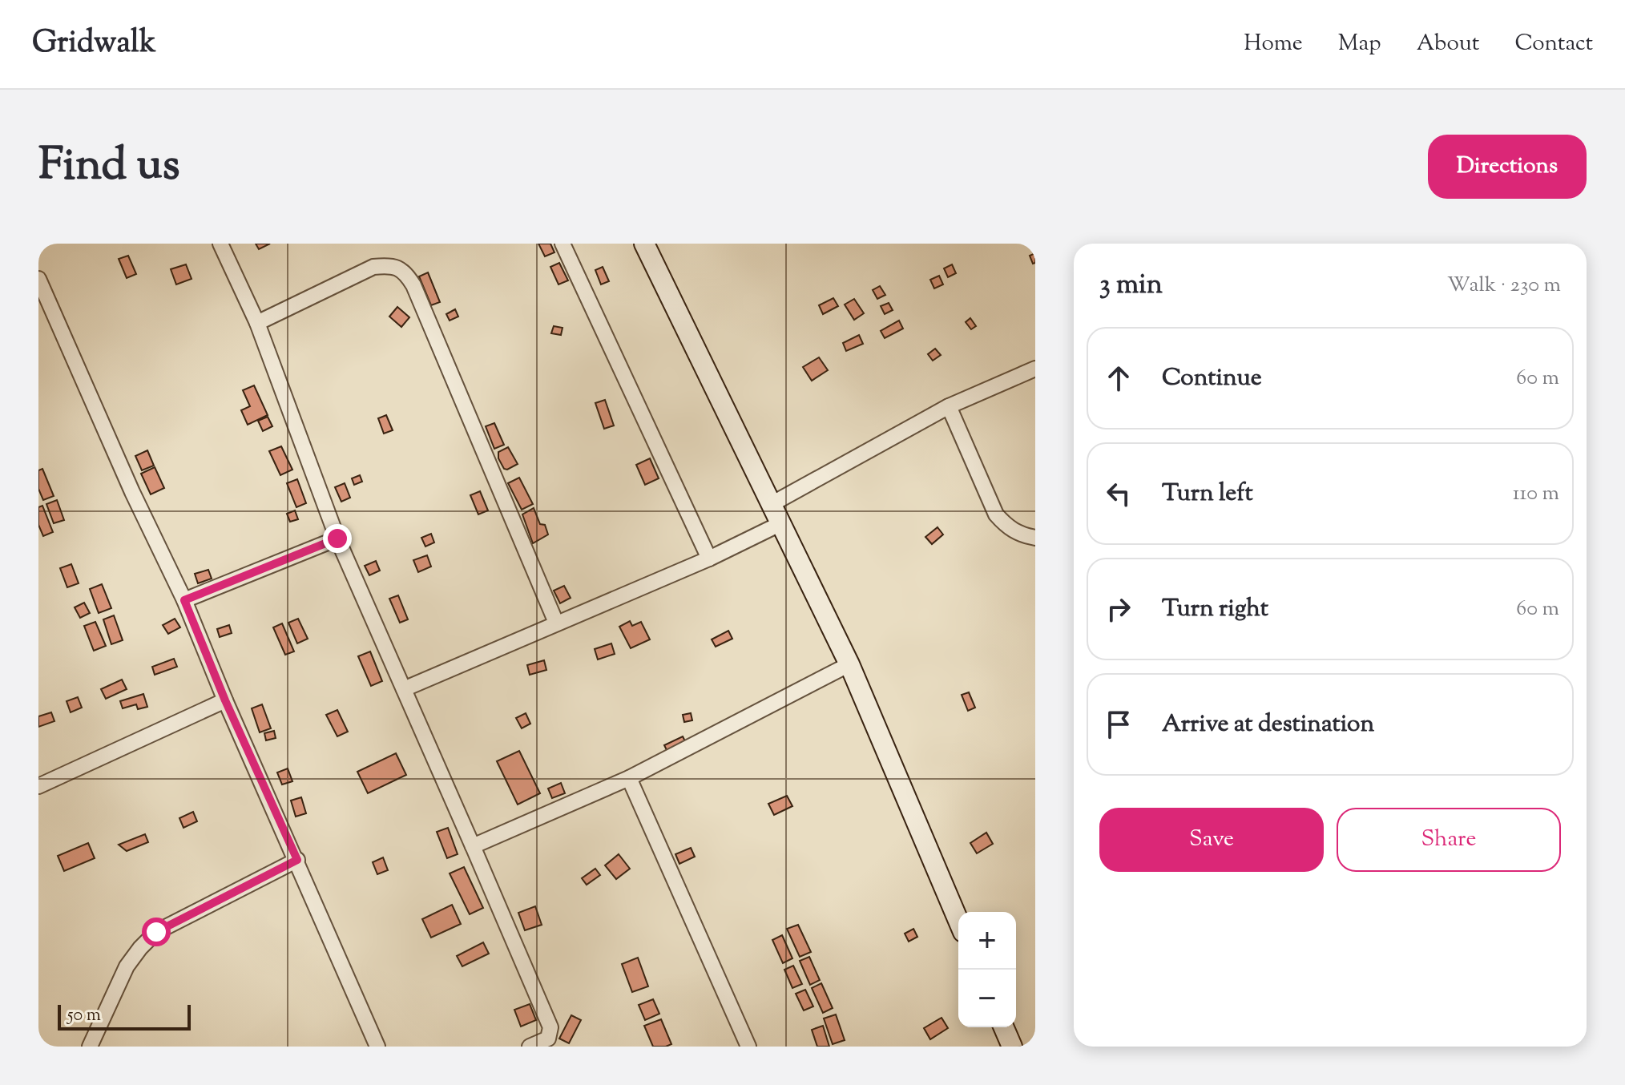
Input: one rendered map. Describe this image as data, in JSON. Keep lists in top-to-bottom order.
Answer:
{
  "scale_bar": "50 m",
  "page": {
    "header": "Gridwalk",
    "nav": [
      "Home",
      "Map",
      "About",
      "Contact"
    ],
    "title": "Find us",
    "buttons": [
      "Directions",
      ["Save", "Share"]
    ],
    "heading": ["3 min", "Walk · 230 m"],
    "list": [
      ["Continue", "60 m"],
      ["Turn left", "110 m"],
      ["Turn right", "60 m"],
      "Arrive at destination"
    ],
    "map_buttons": ["+", "−"],
    "scale": "50 m"
  }
}
